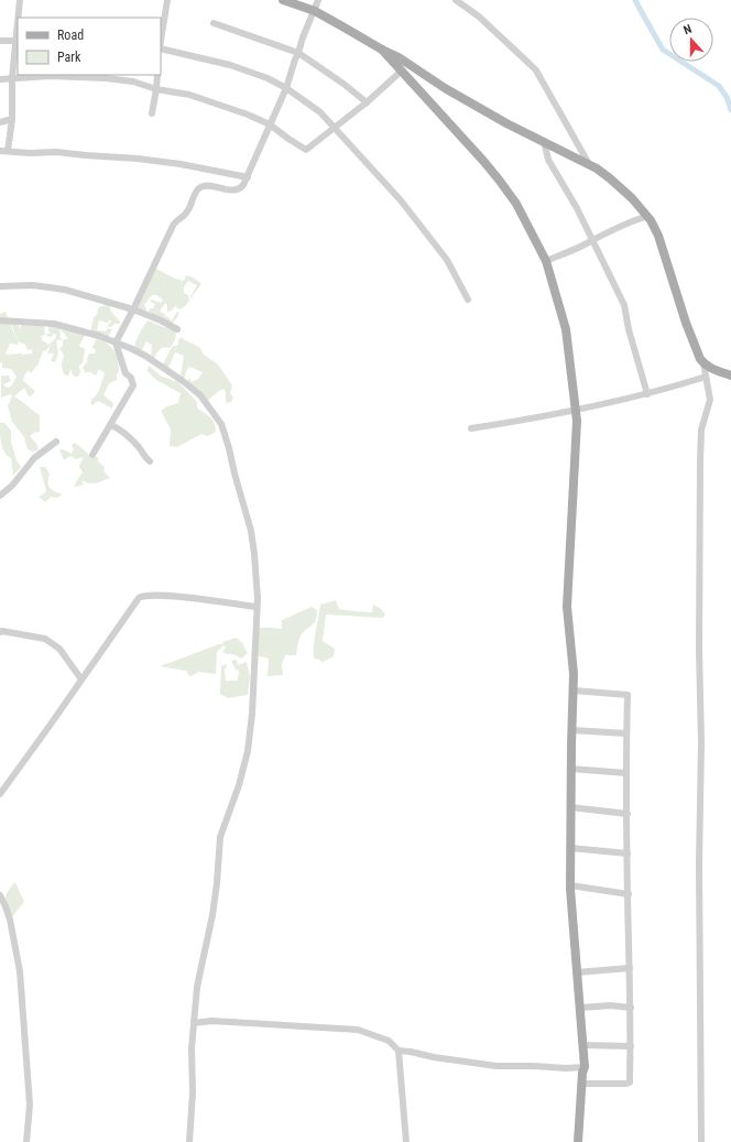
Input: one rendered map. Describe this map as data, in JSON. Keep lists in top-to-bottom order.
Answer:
{
  "legend": ["Road", "Park"],
  "north": "top"
}
